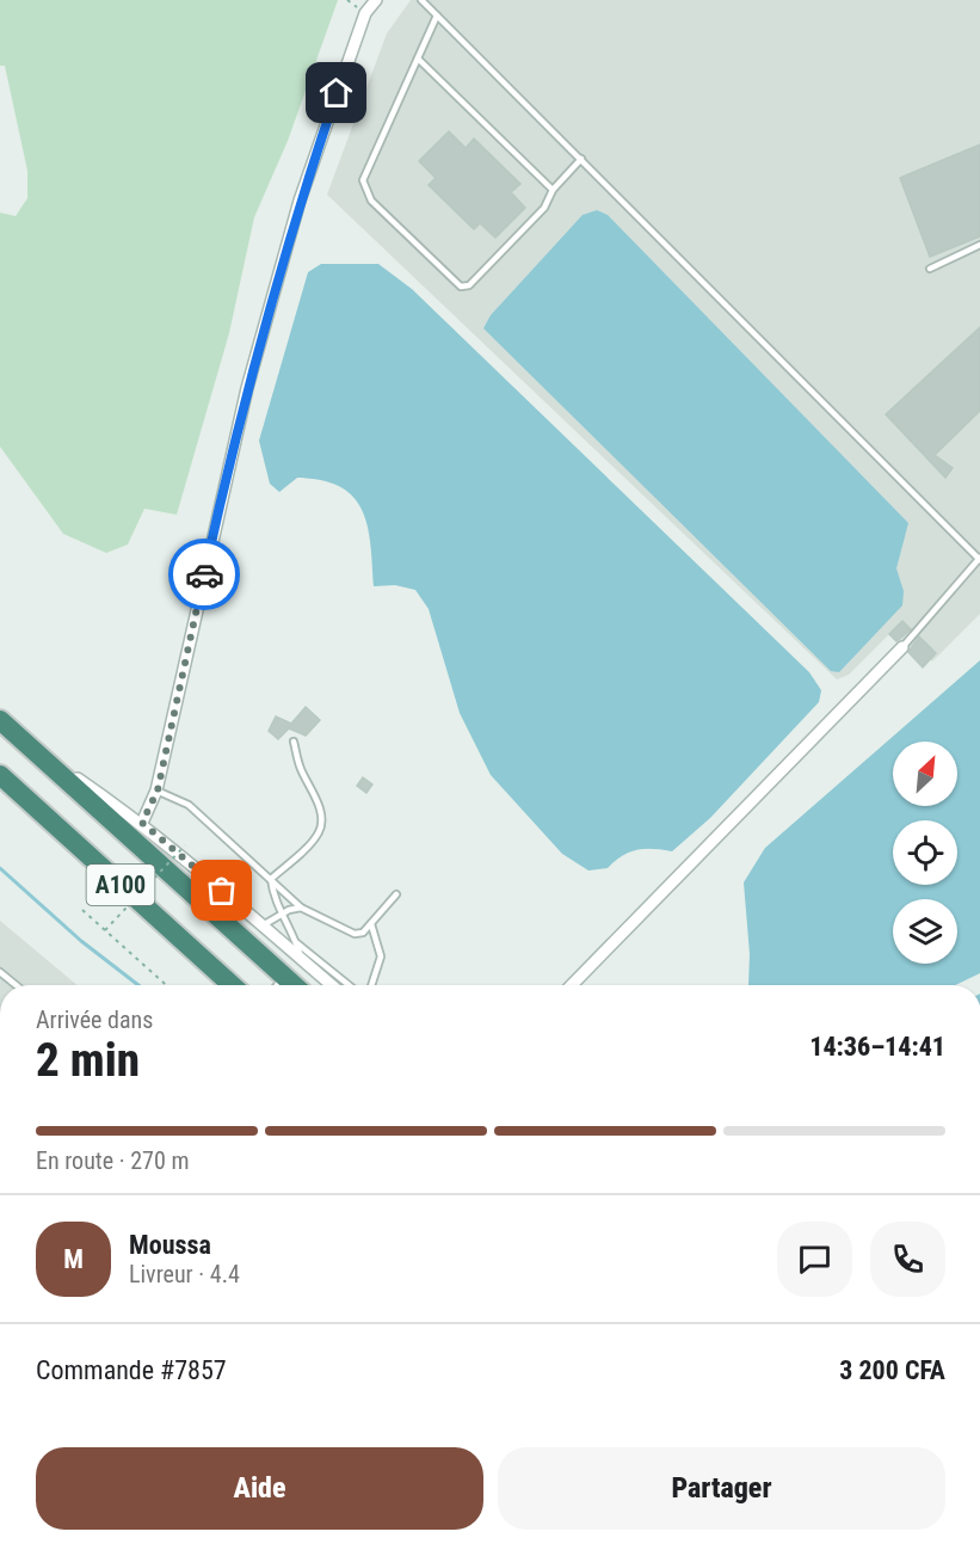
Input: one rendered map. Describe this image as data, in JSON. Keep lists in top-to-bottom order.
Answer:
{
  "streets": {
    "highway": ["A100"]
  },
  "north": "top right",
  "page": {
    "heading": ["2 min", "Arrivée dans", "14:36–14:41"],
    "panel": [
      "Moussa",
      "Livreur · 4.4",
      "Commande #7857",
      "3 200 CFA"
    ],
    "bar": "En route · 270 m",
    "round": "M",
    "buttons": ["Aide", "Partager"]
  }
}
